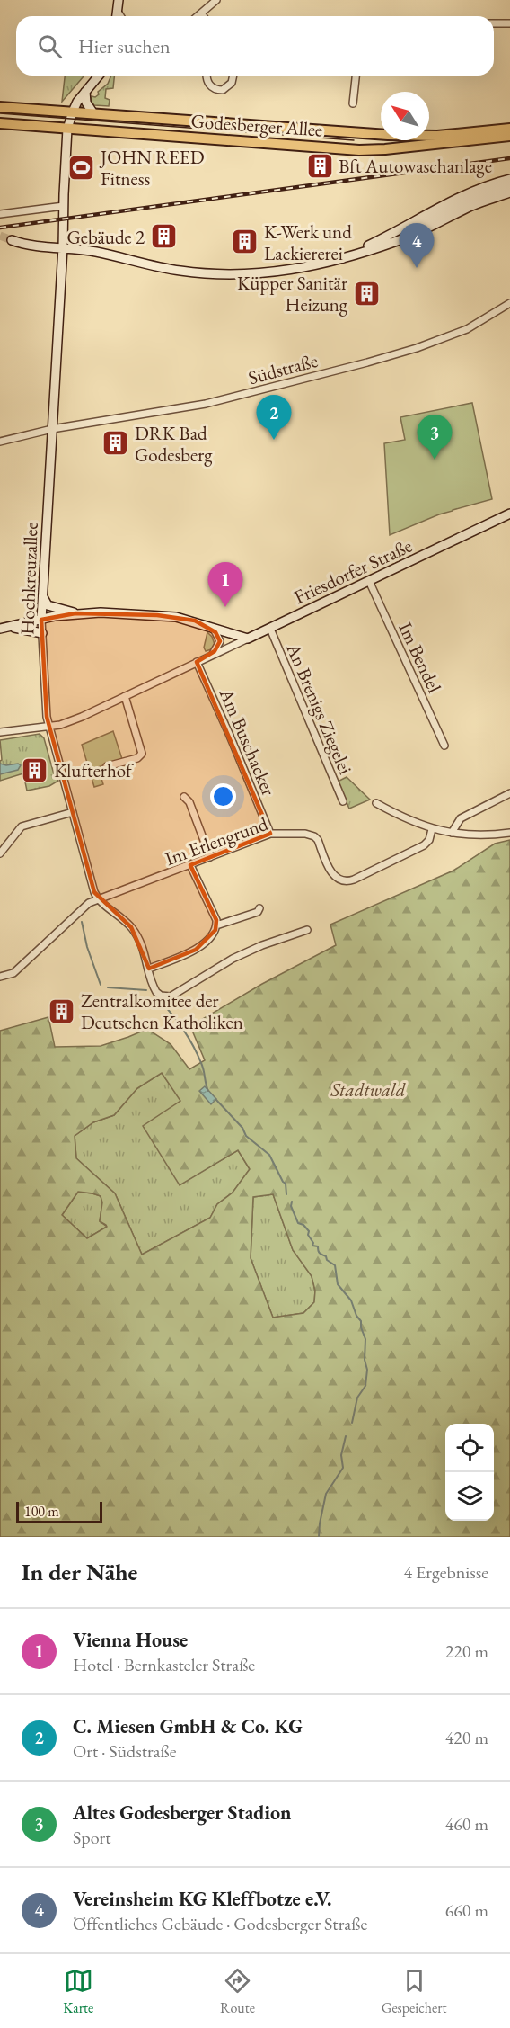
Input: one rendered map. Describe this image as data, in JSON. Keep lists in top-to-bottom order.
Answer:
{
  "streets": {
    "main road": ["Godesberger Allee"],
    "street": [
      "Südstraße",
      "Friesdorfer Straße",
      "Hochkreuzallee",
      "Im Bendel",
      "An Brenigs Ziegelei",
      "Am Buschacker",
      "Im Erlengrund"
    ]
  },
  "crossings": [
    ["Godesberger Allee", "Hochkreuzallee"],
    ["Südstraße", "Hochkreuzallee"],
    ["Friesdorfer Straße", "Hochkreuzallee"],
    ["Friesdorfer Straße", "Im Bendel"],
    ["Friesdorfer Straße", "An Brenigs Ziegelei"],
    ["Friesdorfer Straße", "Am Buschacker"],
    ["Hochkreuzallee", "Im Erlengrund"],
    ["Am Buschacker", "Im Erlengrund"]
  ],
  "parks": ["Stadtwald"],
  "places": {
    "building": [
      "Bft Autowaschanlage",
      "Gebäude 2",
      "K-Werk und Lackiererei",
      "Küpper Sanitär Heizung",
      "DRK Bad Godesberg",
      "Klufterhof",
      "Zentralkomitee der Deutschen Katholiken"
    ],
    "sports": ["JOHN REED Fitness"]
  },
  "scale_bar": "100 m",
  "north": "top left",
  "page": {
    "search": "Hier suchen",
    "pins": [
      "4",
      "2",
      "3",
      "1"
    ],
    "scale": "100 m",
    "heading": ["In der Nähe", "4 Ergebnisse"],
    "list": [
      {
        "mark": "1",
        "name": "Vienna House",
        "note": "Hotel · Bernkasteler Straße",
        "value": "220 m"
      },
      {
        "mark": "2",
        "name": "C. Miesen GmbH & Co. KG",
        "note": "Ort · Südstraße",
        "value": "420 m"
      },
      {
        "mark": "3",
        "name": "Altes Godesberger Stadion",
        "note": "Sport",
        "value": "460 m"
      },
      {
        "mark": "4",
        "name": "Vereinsheim KG Kleffbotze e.V.",
        "note": "Öffentliches Gebäude · Godesberger Straße",
        "value": "660 m"
      }
    ],
    "nav": ["Karte", "Route", "Gespeichert"]
  }
}
